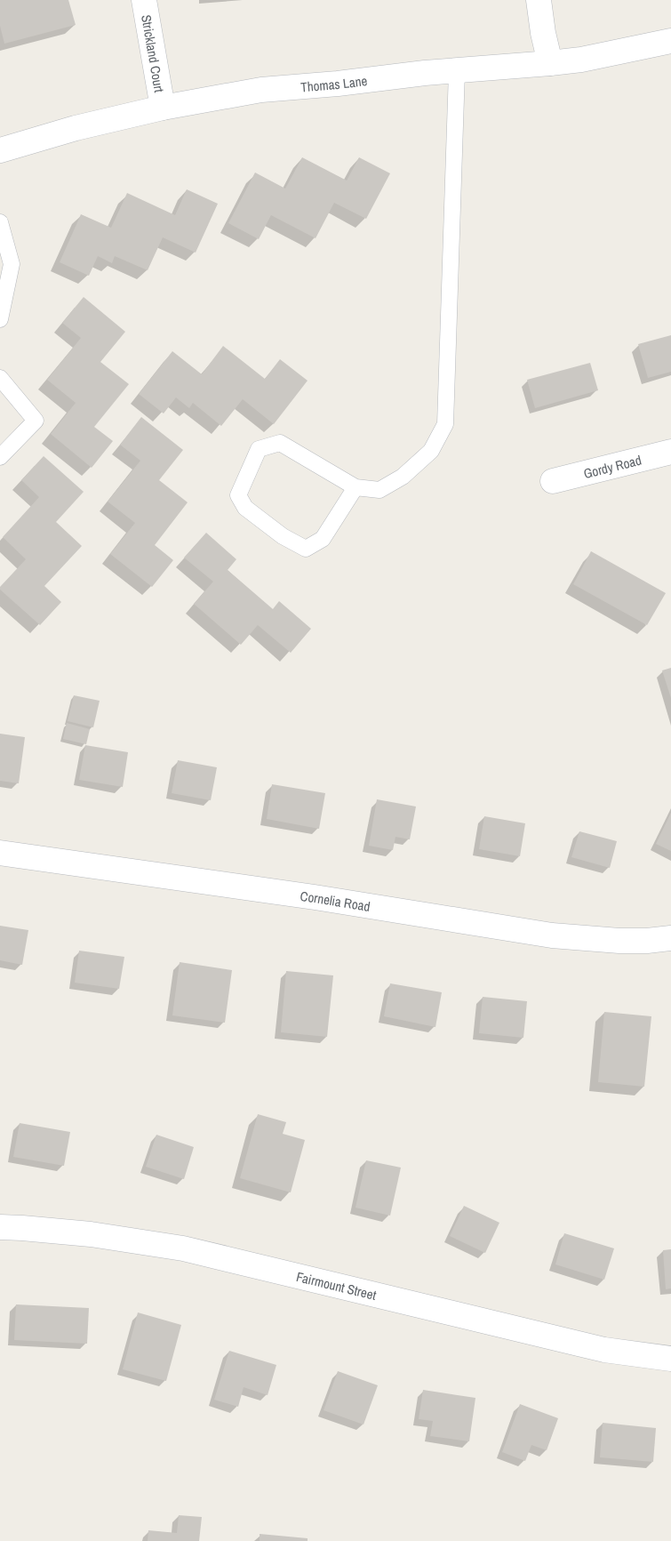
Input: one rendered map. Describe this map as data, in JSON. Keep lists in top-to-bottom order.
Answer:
{
  "streets": {
    "street": [
      "Strickland Court",
      "Thomas Lane",
      "Gordy Road",
      "Cornelia Road",
      "Fairmount Street"
    ]
  },
  "crossings": [
    ["Strickland Court", "Thomas Lane"]
  ]
}
